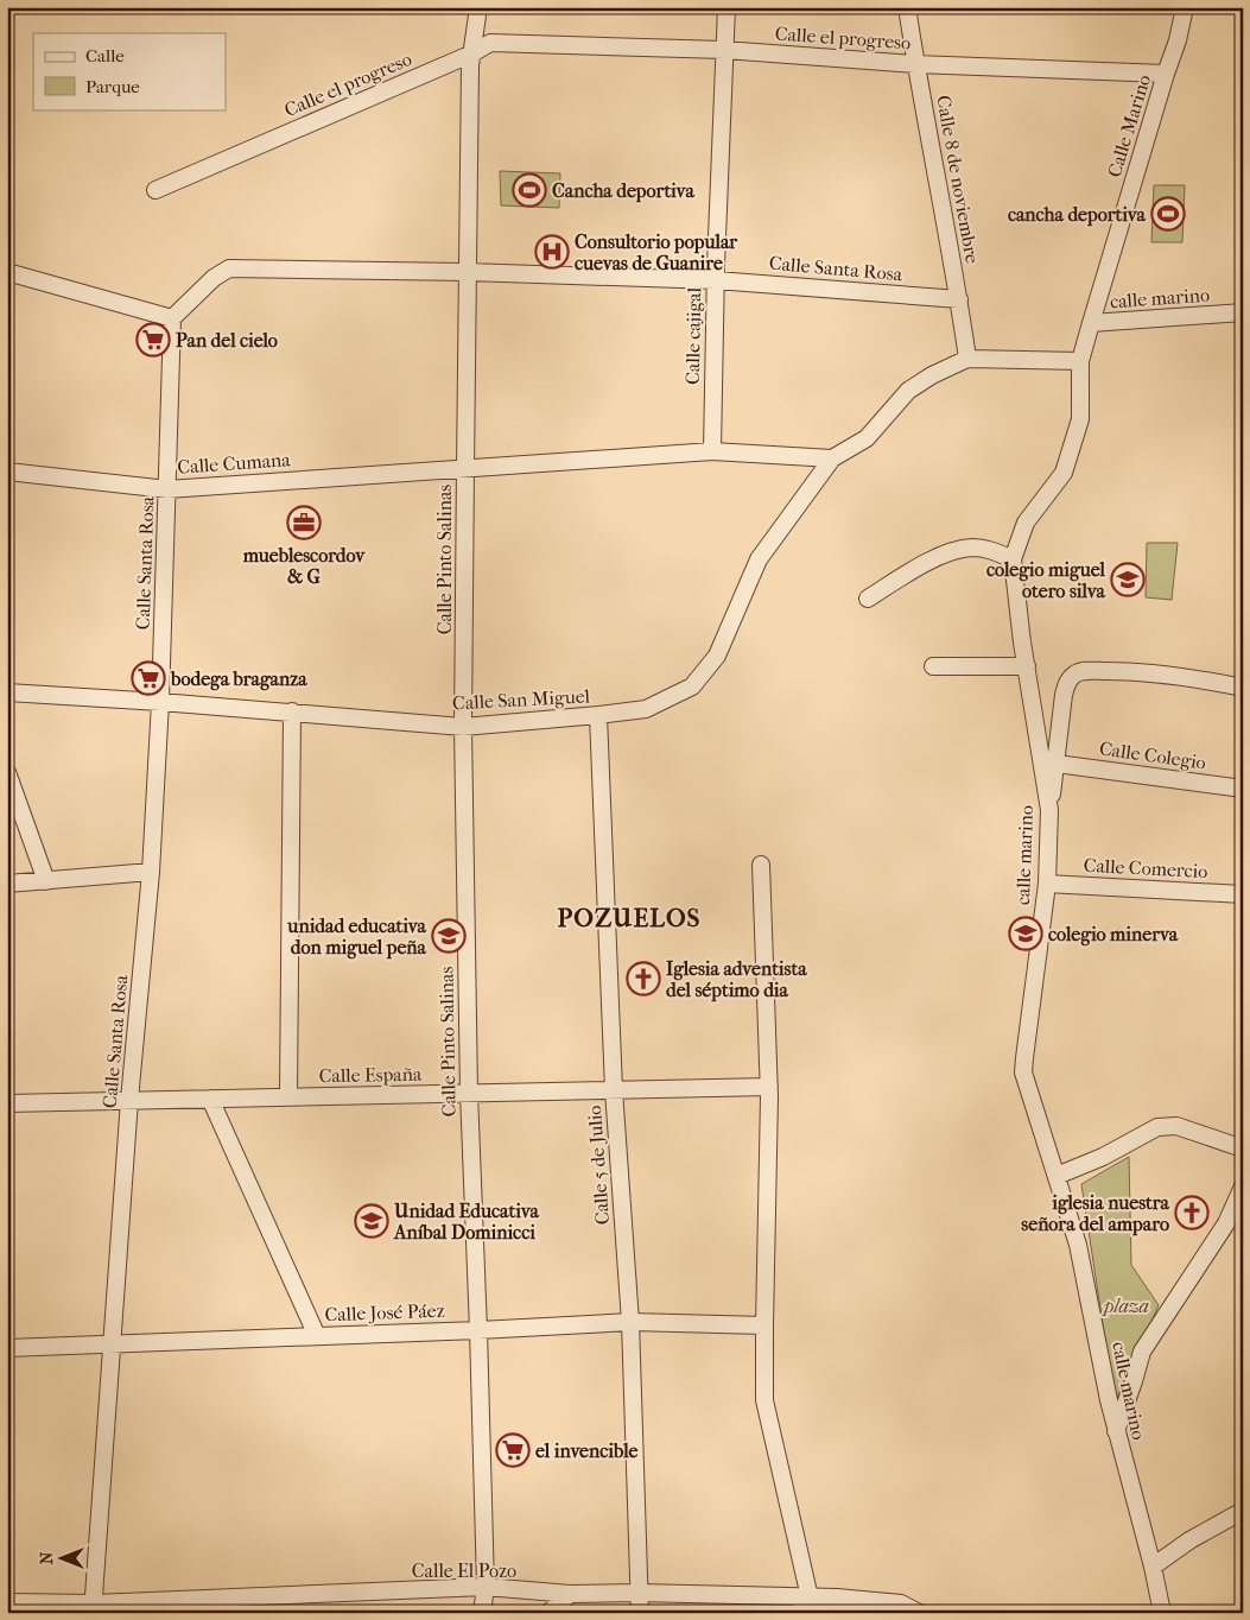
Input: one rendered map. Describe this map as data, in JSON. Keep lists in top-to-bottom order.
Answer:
{
  "streets": {
    "street": [
      "Calle el progreso",
      "Calle Marino",
      "Calle 8 de noviembre",
      "Calle Santa Rosa",
      "calle marino",
      "Calle cajigal",
      "Calle Cumana",
      "Calle Pinto Salinas",
      "Calle San Miguel",
      "Calle Colegio",
      "Calle Comercio",
      "Calle España",
      "Calle 5 de Julio",
      "Calle José Páez",
      "Calle El Pozo"
    ]
  },
  "crossings": [
    ["Calle el progreso", "Calle Marino"],
    ["Calle el progreso", "Calle 8 de noviembre"],
    ["Calle el progreso", "Calle cajigal"],
    ["Calle el progreso", "Calle Pinto Salinas"],
    ["Calle Marino", "calle marino"],
    ["Calle 8 de noviembre", "Calle Santa Rosa"],
    ["Calle 8 de noviembre", "Calle San Miguel"],
    ["Calle Santa Rosa", "Calle cajigal"],
    ["Calle Santa Rosa", "Calle Cumana"],
    ["Calle Santa Rosa", "Calle Pinto Salinas"],
    ["Calle Santa Rosa", "Calle San Miguel"],
    ["Calle Santa Rosa", "Calle España"],
    ["Calle Santa Rosa", "Calle José Páez"],
    ["Calle Santa Rosa", "Calle El Pozo"],
    ["calle marino", "Calle San Miguel"],
    ["calle marino", "Calle Comercio"],
    ["Calle Cumana", "Calle Pinto Salinas"],
    ["Calle Pinto Salinas", "Calle San Miguel"],
    ["Calle Pinto Salinas", "Calle España"],
    ["Calle Pinto Salinas", "Calle José Páez"],
    ["Calle Pinto Salinas", "Calle El Pozo"],
    ["Calle San Miguel", "Calle 5 de Julio"],
    ["Calle España", "Calle 5 de Julio"],
    ["Calle 5 de Julio", "Calle José Páez"],
    ["Calle 5 de Julio", "Calle El Pozo"]
  ],
  "districts": ["POZUELOS"],
  "parks": ["plaza"],
  "places": {
    "sports": ["Cancha deportiva", "cancha deportiva"],
    "hospital": ["Consultorio popular cuevas de Guanire"],
    "supermarket": ["Pan del cielo", "bodega braganza", "el invencible"],
    "office": ["mueblescordov & G"],
    "school or university": [
      "colegio miguel otero silva",
      "colegio minerva",
      "unidad educativa don miguel peña",
      "Unidad Educativa Aníbal Dominicci"
    ],
    "church": ["Iglesia adventista del séptimo dia", "iglesia nuestra señora del amparo"]
  },
  "legend": ["Calle", "Parque"],
  "north": "left"
}
